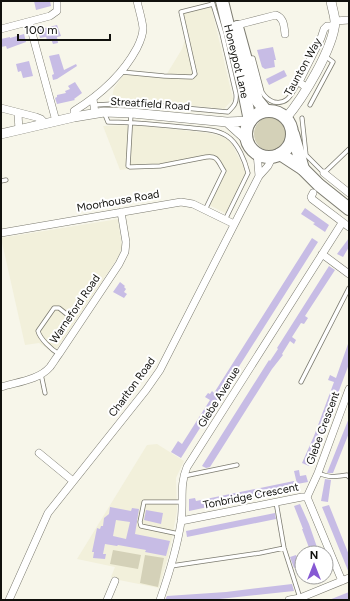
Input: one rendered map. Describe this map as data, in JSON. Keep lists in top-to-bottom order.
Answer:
{
  "streets": {
    "main road": ["Honeypot Lane"],
    "street": [
      "Taunton Way",
      "Streatfield Road",
      "Moorhouse Road",
      "Warneford Road",
      "Charlton Road",
      "Glebe Avenue",
      "Glebe Crescent",
      "Tonbridge Crescent"
    ]
  },
  "crossings": [
    ["Honeypot Lane", "Taunton Way"],
    ["Honeypot Lane", "Streatfield Road"],
    ["Honeypot Lane", "Charlton Road"],
    ["Taunton Way", "Streatfield Road"],
    ["Taunton Way", "Charlton Road"],
    ["Streatfield Road", "Charlton Road"],
    ["Moorhouse Road", "Warneford Road"],
    ["Moorhouse Road", "Charlton Road"],
    ["Glebe Avenue", "Tonbridge Crescent"],
    ["Glebe Crescent", "Tonbridge Crescent"]
  ],
  "scale_bar": "100 m",
  "north": "top"
}
